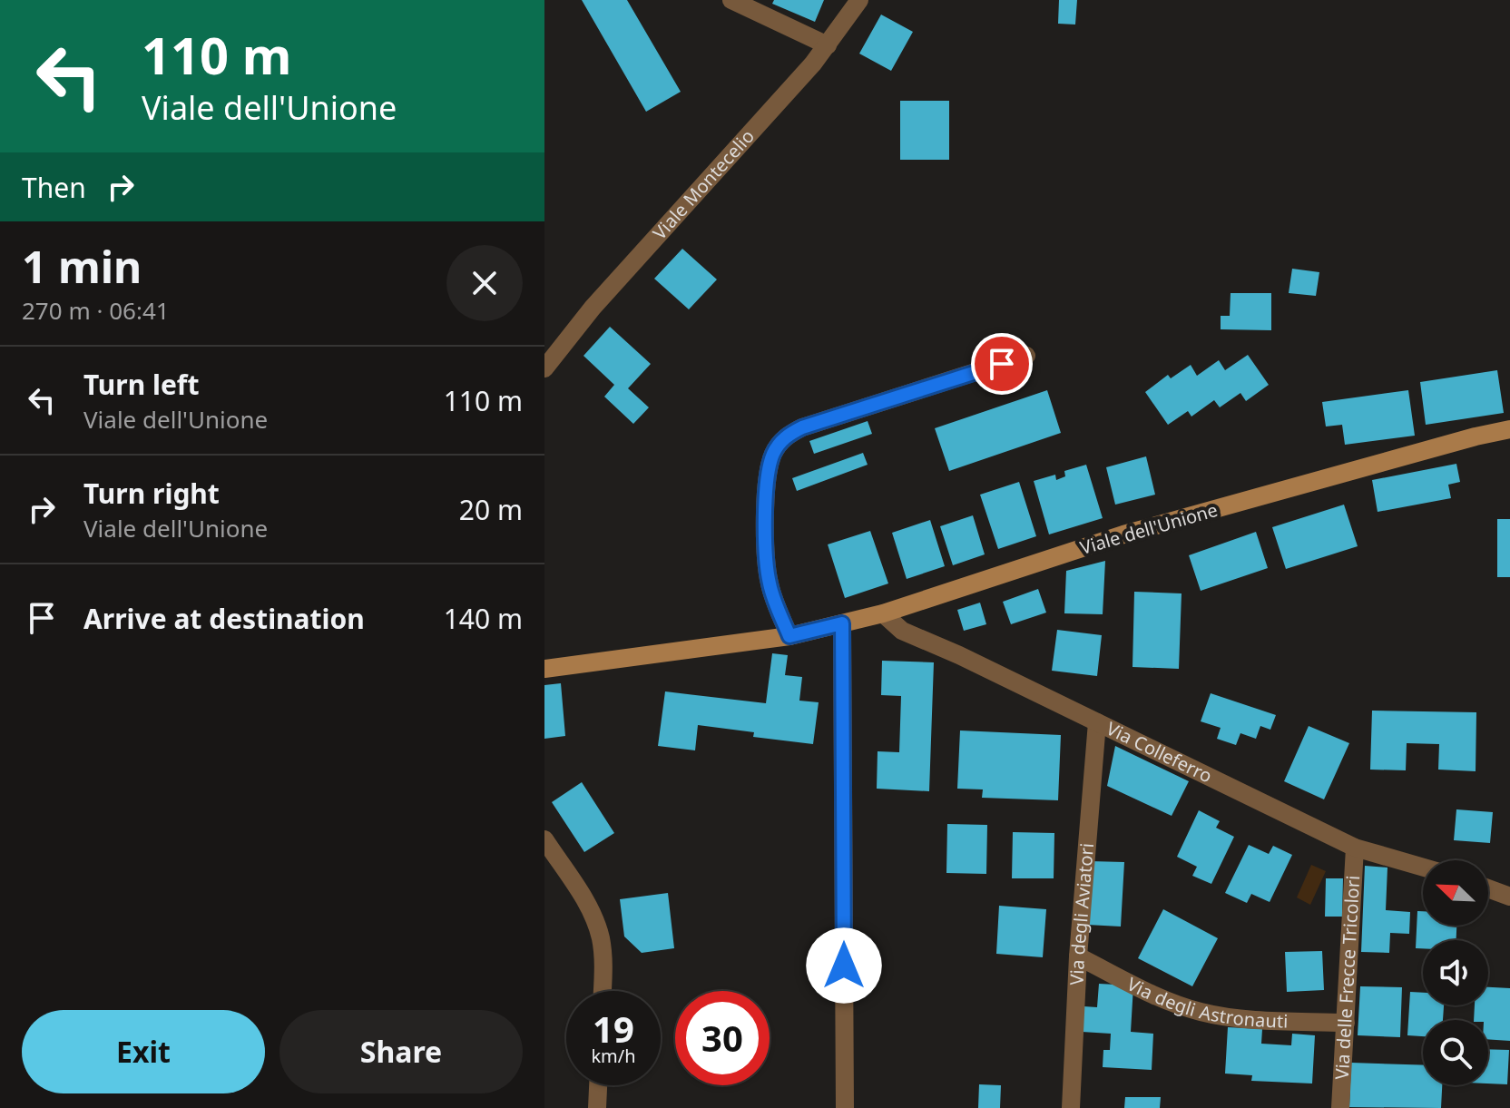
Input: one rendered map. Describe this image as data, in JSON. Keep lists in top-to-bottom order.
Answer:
{
  "streets": {
    "main road": ["Viale dell'Unione"],
    "street": [
      "Viale Montecelio",
      "Via Colleferro",
      "Via degli Aviatori",
      "Via delle Frecce Tricolori",
      "Via degli Astronauti"
    ]
  },
  "crossings": [
    ["Viale dell'Unione", "Via Colleferro"],
    ["Via Colleferro", "Via degli Aviatori"],
    ["Via Colleferro", "Via delle Frecce Tricolori"],
    ["Via degli Aviatori", "Via degli Astronauti"],
    ["Via delle Frecce Tricolori", "Via degli Astronauti"]
  ],
  "north": "top left",
  "page": {
    "turn": ["110 m", "Viale dell'Unione"],
    "then": "Then",
    "heading": ["1 min", "270 m · 06:41"],
    "list": [
      {
        "name": "Turn left",
        "note": "Viale dell'Unione",
        "value": "110 m"
      },
      {
        "name": "Turn right",
        "note": "Viale dell'Unione",
        "value": "20 m"
      },
      {
        "name": "Arrive at destination",
        "value": "140 m"
      }
    ],
    "speed": "19 km/h",
    "limit": "30",
    "buttons": ["Exit", "Share"]
  }
}
